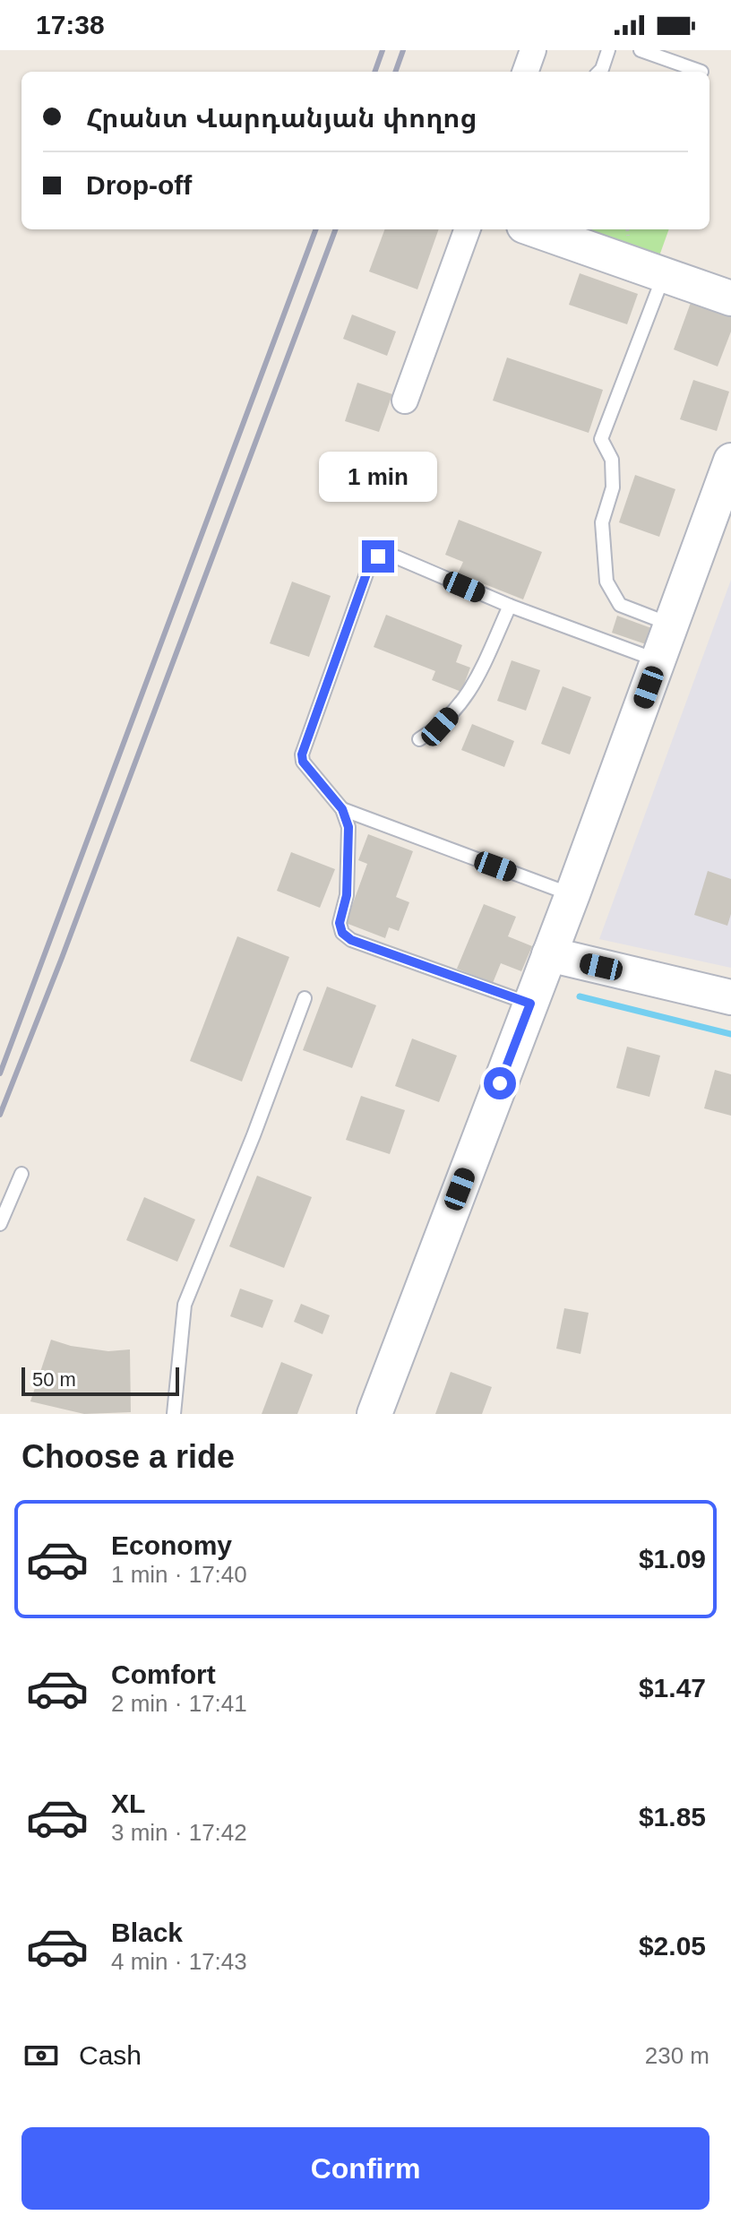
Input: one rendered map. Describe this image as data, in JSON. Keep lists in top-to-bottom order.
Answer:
{
  "scale_bar": "50 m",
  "page": {
    "status": "17:38",
    "banner": ["Հրանտ Վարդանյան փողոց", "Drop-off"],
    "bubble": "1 min",
    "scale": "50 m",
    "heading": "Choose a ride",
    "list": [
      {
        "name": "Economy",
        "note": "1 min · 17:40",
        "value": "$1.09"
      },
      {
        "name": "Comfort",
        "note": "2 min · 17:41",
        "value": "$1.47"
      },
      {
        "name": "XL",
        "note": "3 min · 17:42",
        "value": "$1.85"
      },
      {
        "name": "Black",
        "note": "4 min · 17:43",
        "value": "$2.05"
      }
    ],
    "pay": ["Cash", "230 m"],
    "buttons": "Confirm"
  }
}
